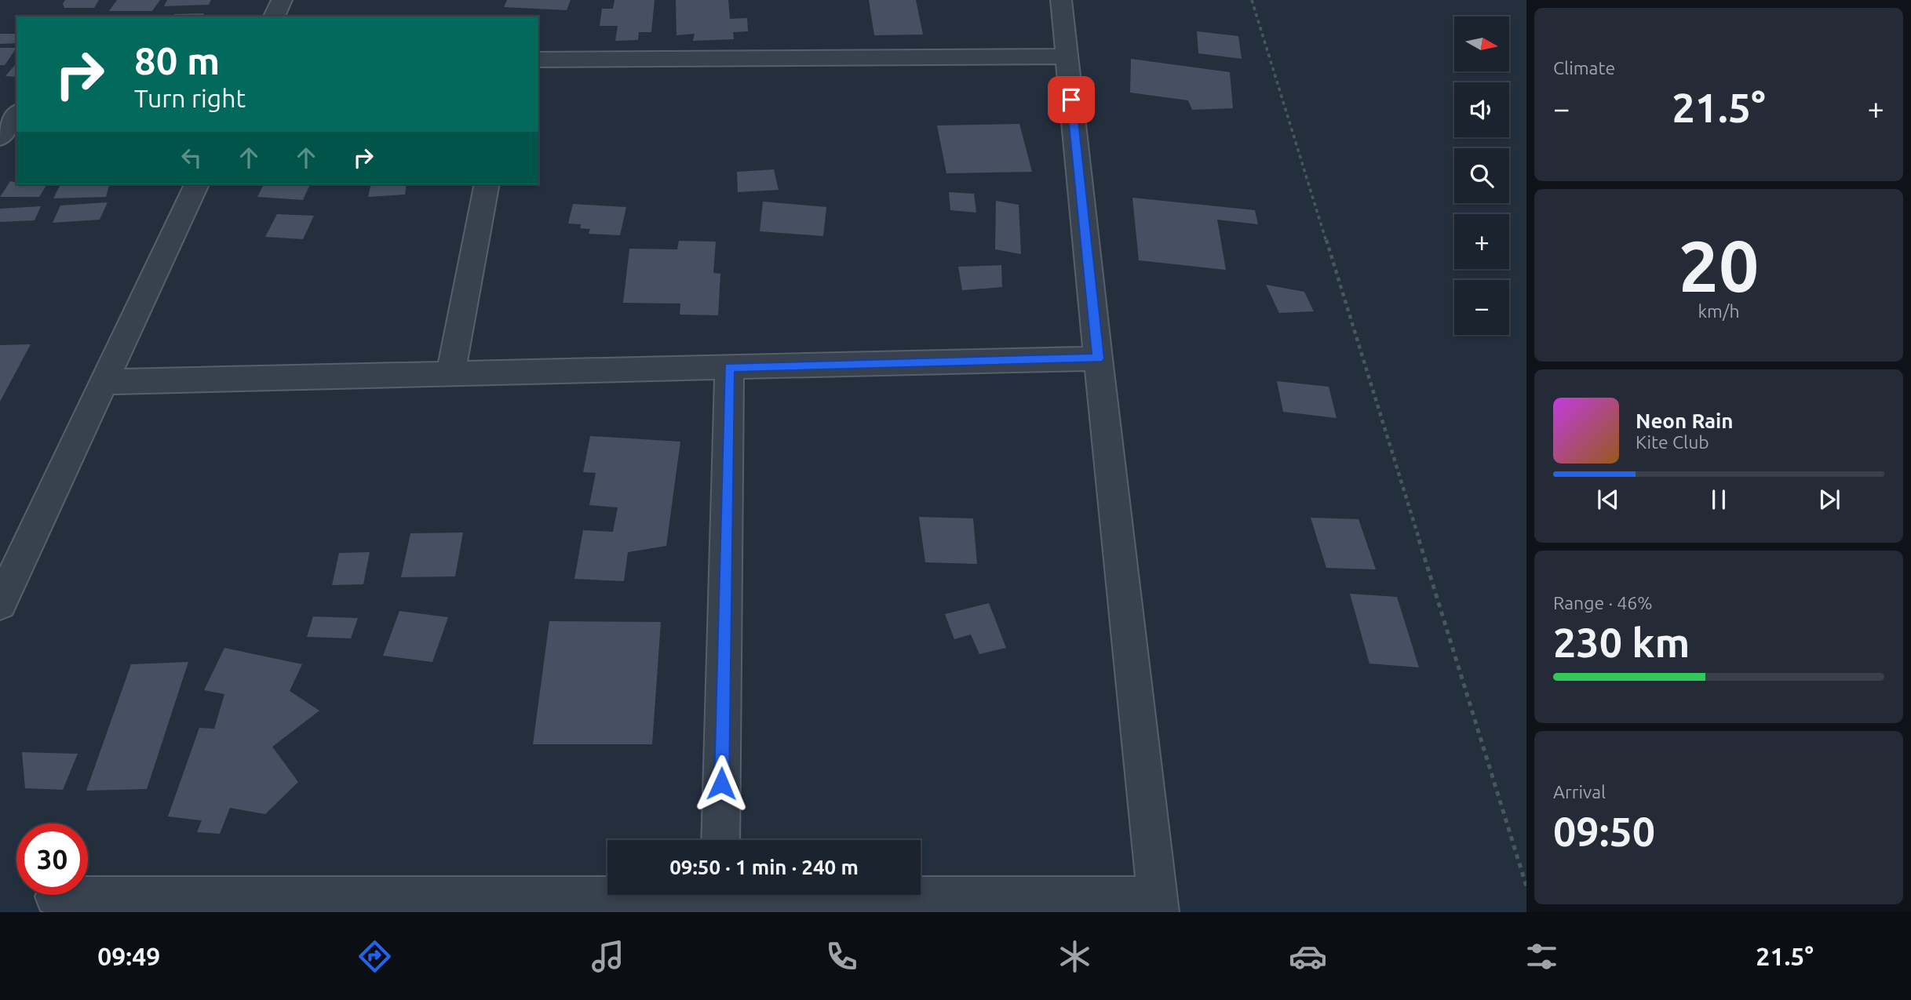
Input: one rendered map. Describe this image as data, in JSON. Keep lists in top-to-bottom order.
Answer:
{
  "north": "right",
  "page": {
    "tile": [
      "Climate",
      ["20", "km/h"],
      ["Range · 46%", "230 km"],
      ["Arrival", "09:50"]
    ],
    "map_buttons": ["+", "−"],
    "turn": ["80 m", "Turn right"],
    "heat": ["−", "21.5°", "+"],
    "song": ["Neon Rain", "Kite Club"],
    "limit": "30",
    "trip": "09:50 · 1 min · 240 m",
    "tabs": ["09:49", "21.5°"]
  }
}
